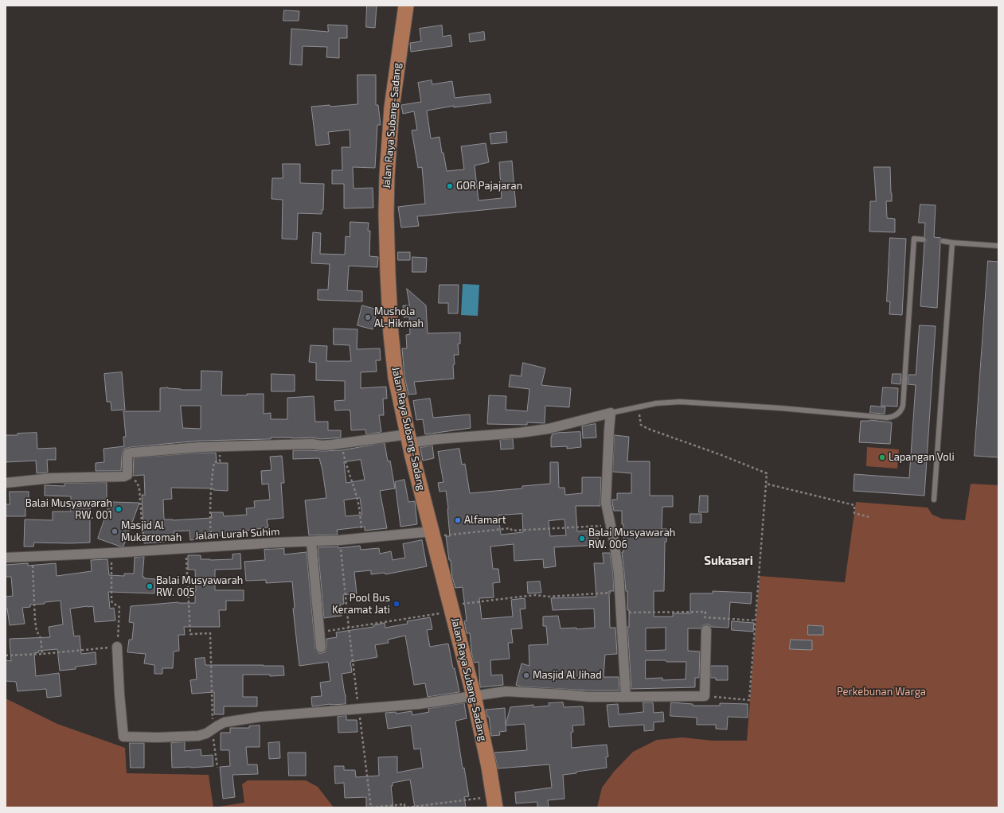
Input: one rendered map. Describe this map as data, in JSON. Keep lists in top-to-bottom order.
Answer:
{
  "streets": {
    "main road": ["Jalan Raya Subang-Sadang"],
    "street": ["Jalan Lurah Suhim"]
  },
  "crossings": [
    ["Jalan Raya Subang-Sadang", "Jalan Lurah Suhim"]
  ],
  "districts": ["Sukasari"],
  "parks": ["Perkebunan Warga"],
  "places": [
    "GOR Pajajaran",
    "Mushola Al-Hikmah",
    "Lapangan Voli",
    "Balai Musyawarah RW. 001",
    "Alfamart",
    "Masjid Al Mukarromah",
    "Balai Musyawarah RW. 006",
    "Balai Musyawarah RW. 005",
    "Pool Bus Keramat Jati",
    "Masjid Al Jihad"
  ]
}
